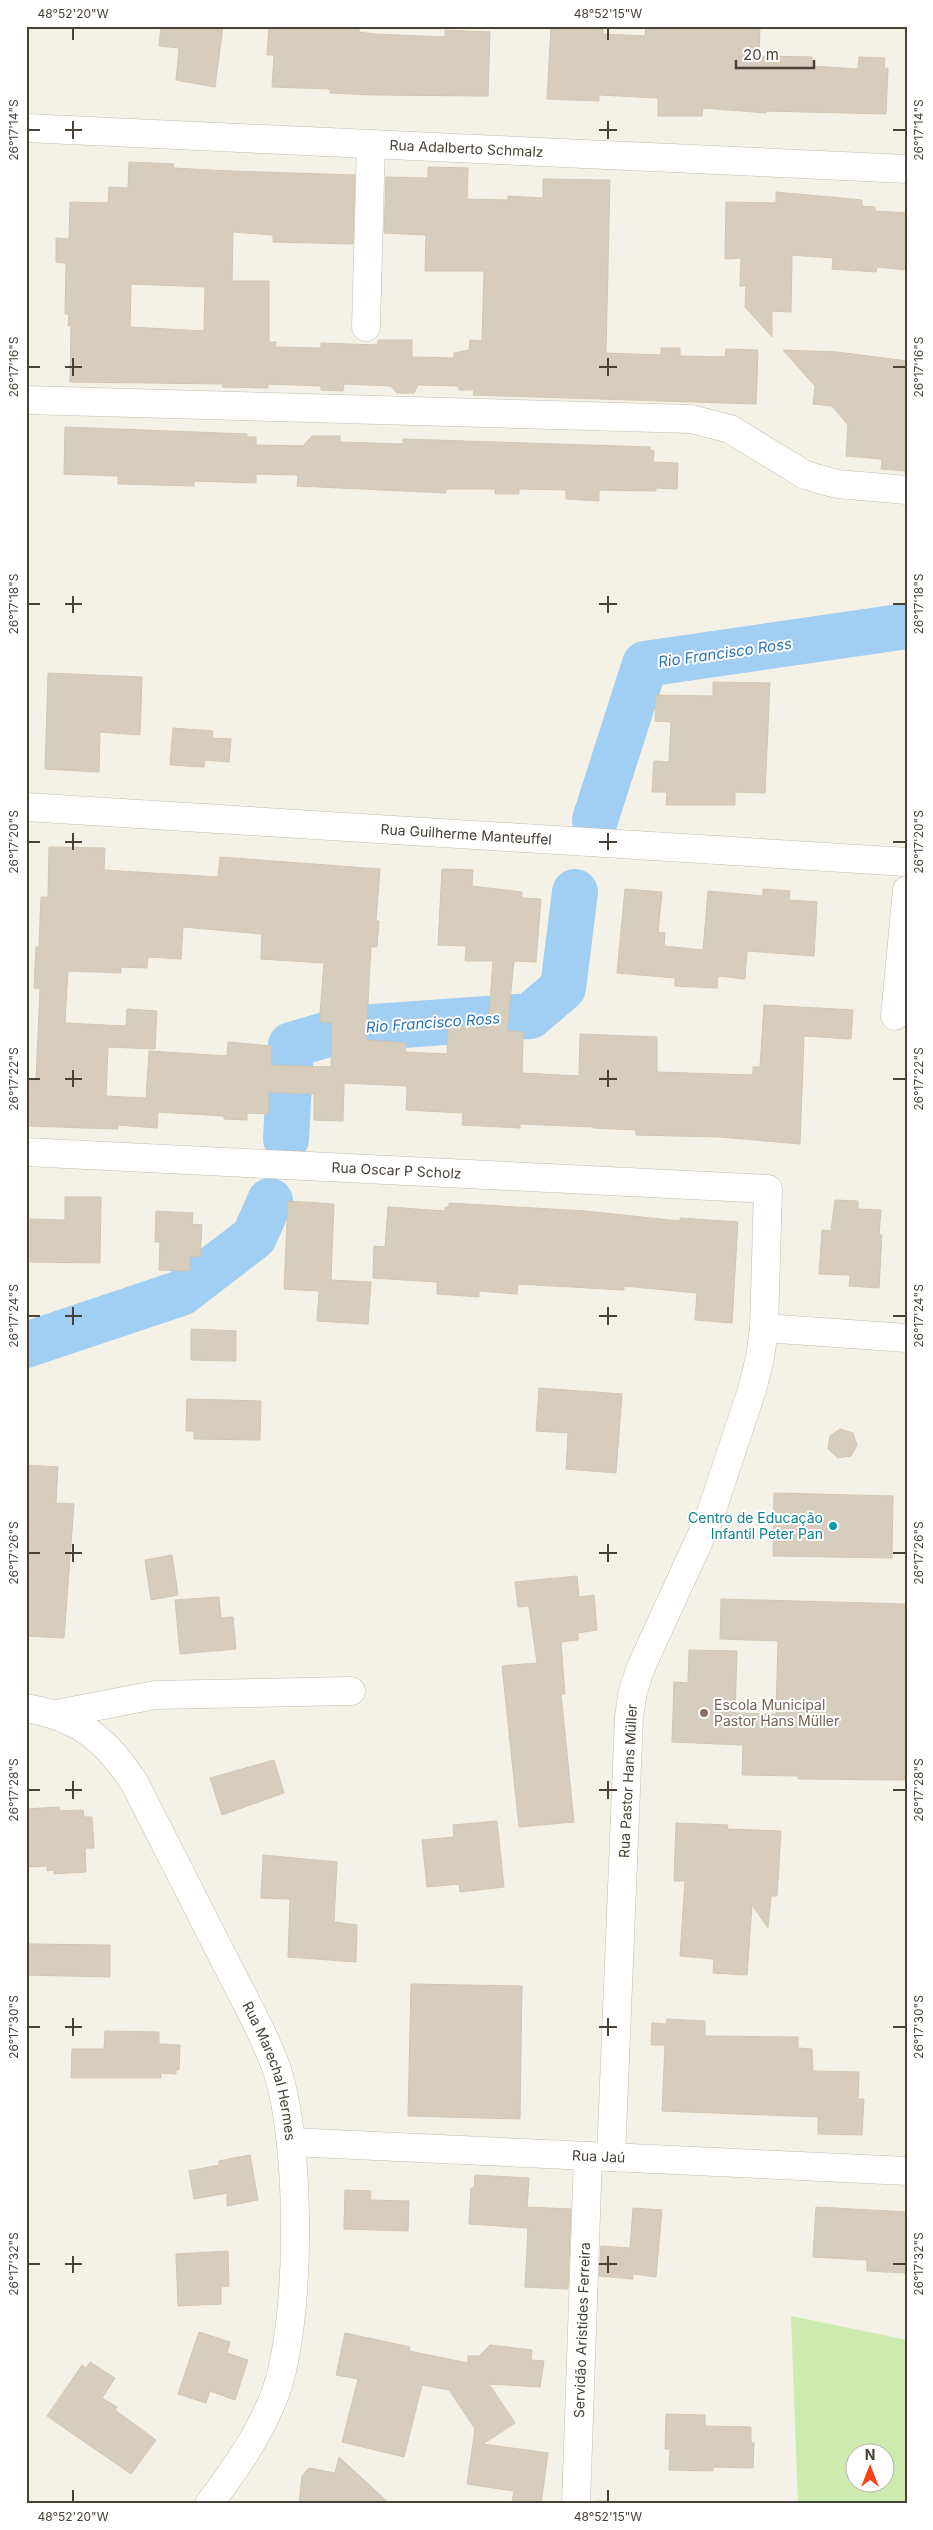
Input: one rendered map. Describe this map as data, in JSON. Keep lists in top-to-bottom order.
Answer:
{
  "streets": {
    "street": [
      "Rua Adalberto Schmalz",
      "Rua Guilherme Manteuffel",
      "Rua Oscar P Scholz",
      "Rua Pastor Hans Müller",
      "Rua Marechal Hermes",
      "Rua Jaú",
      "Servidão Aristides Ferreira"
    ]
  },
  "crossings": [
    ["Rua Oscar P Scholz", "Rua Pastor Hans Müller"],
    ["Rua Pastor Hans Müller", "Rua Jaú"],
    ["Rua Pastor Hans Müller", "Servidão Aristides Ferreira"],
    ["Rua Marechal Hermes", "Rua Jaú"],
    ["Rua Jaú", "Servidão Aristides Ferreira"]
  ],
  "water": ["Rio Francisco Ross"],
  "places": ["Centro de Educação Infantil Peter Pan", "Escola Municipal Pastor Hans Müller"],
  "scale_bar": "20 m",
  "north": "top",
  "coordinates": [
    "48°52'20\"W",
    "48°52'15\"W",
    "26°17'14\"S",
    "26°17'16\"S",
    "26°17'18\"S",
    "26°17'20\"S",
    "26°17'22\"S",
    "26°17'24\"S",
    "26°17'26\"S",
    "26°17'28\"S",
    "26°17'30\"S",
    "26°17'32\"S"
  ]
}
